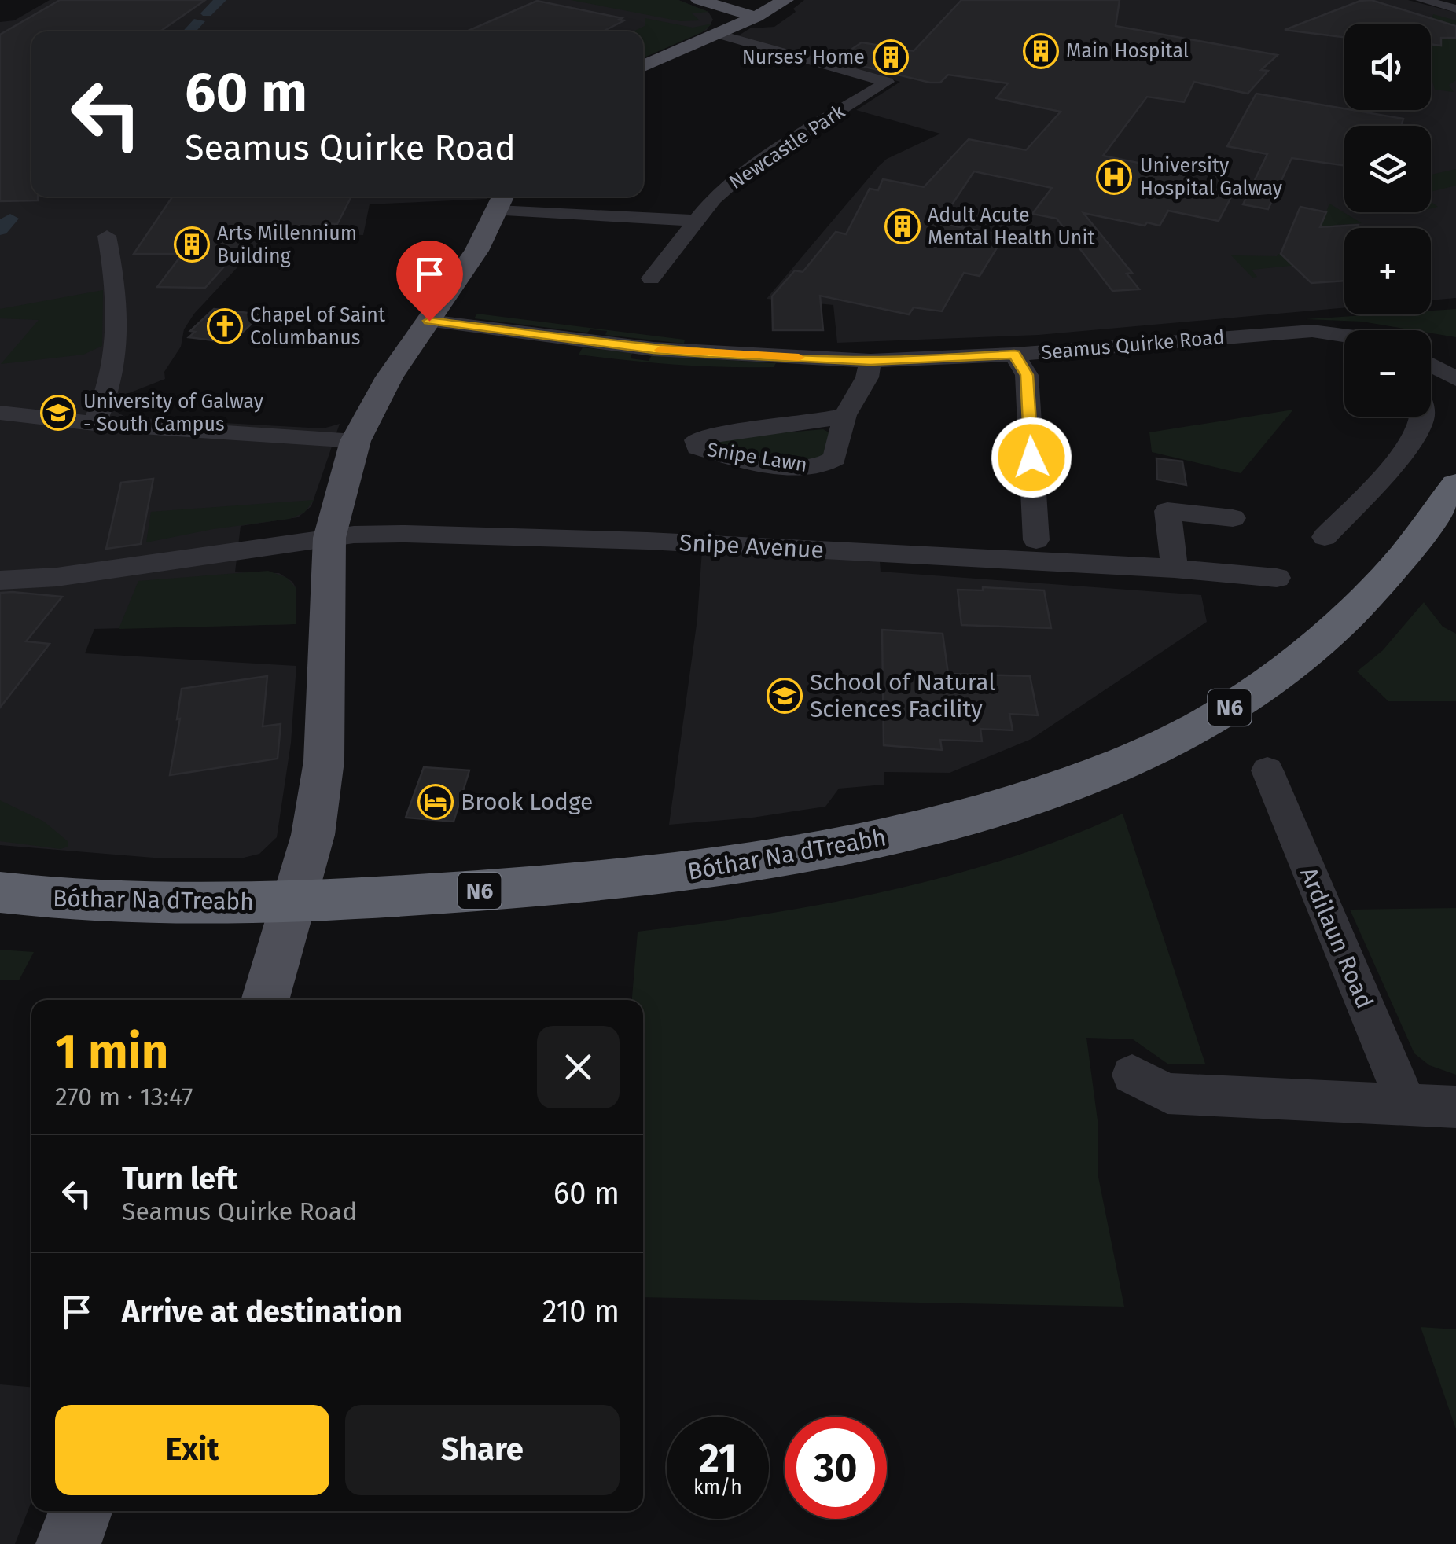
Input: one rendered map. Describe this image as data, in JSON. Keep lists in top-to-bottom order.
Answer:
{
  "streets": {
    "highway": ["N6", "Bóthar Na dTreabh"],
    "street": [
      "Newcastle Park",
      "Seamus Quirke Road",
      "Snipe Lawn",
      "Snipe Avenue",
      "Ardilaun Road"
    ]
  },
  "crossings": [
    ["Seamus Quirke Road", "Snipe Lawn"]
  ],
  "places": {
    "building": [
      "Main Hospital",
      "Nurses' Home",
      "Adult Acute Mental Health Unit",
      "Arts Millennium Building"
    ],
    "hospital": ["University Hospital Galway"],
    "church": ["Chapel of Saint Columbanus"],
    "school or university": ["University of Galway - South Campus", "School of Natural Sciences Facility"],
    "hotel": ["Brook Lodge"]
  },
  "page": {
    "map_buttons": ["+", "−"],
    "turn": ["60 m", "Seamus Quirke Road"],
    "heading": ["1 min", "270 m · 13:47"],
    "list": [
      {
        "name": "Turn left",
        "note": "Seamus Quirke Road",
        "value": "60 m"
      },
      {
        "name": "Arrive at destination",
        "value": "210 m"
      }
    ],
    "buttons": ["Exit", "Share"],
    "speed": "21 km/h",
    "limit": "30"
  }
}
